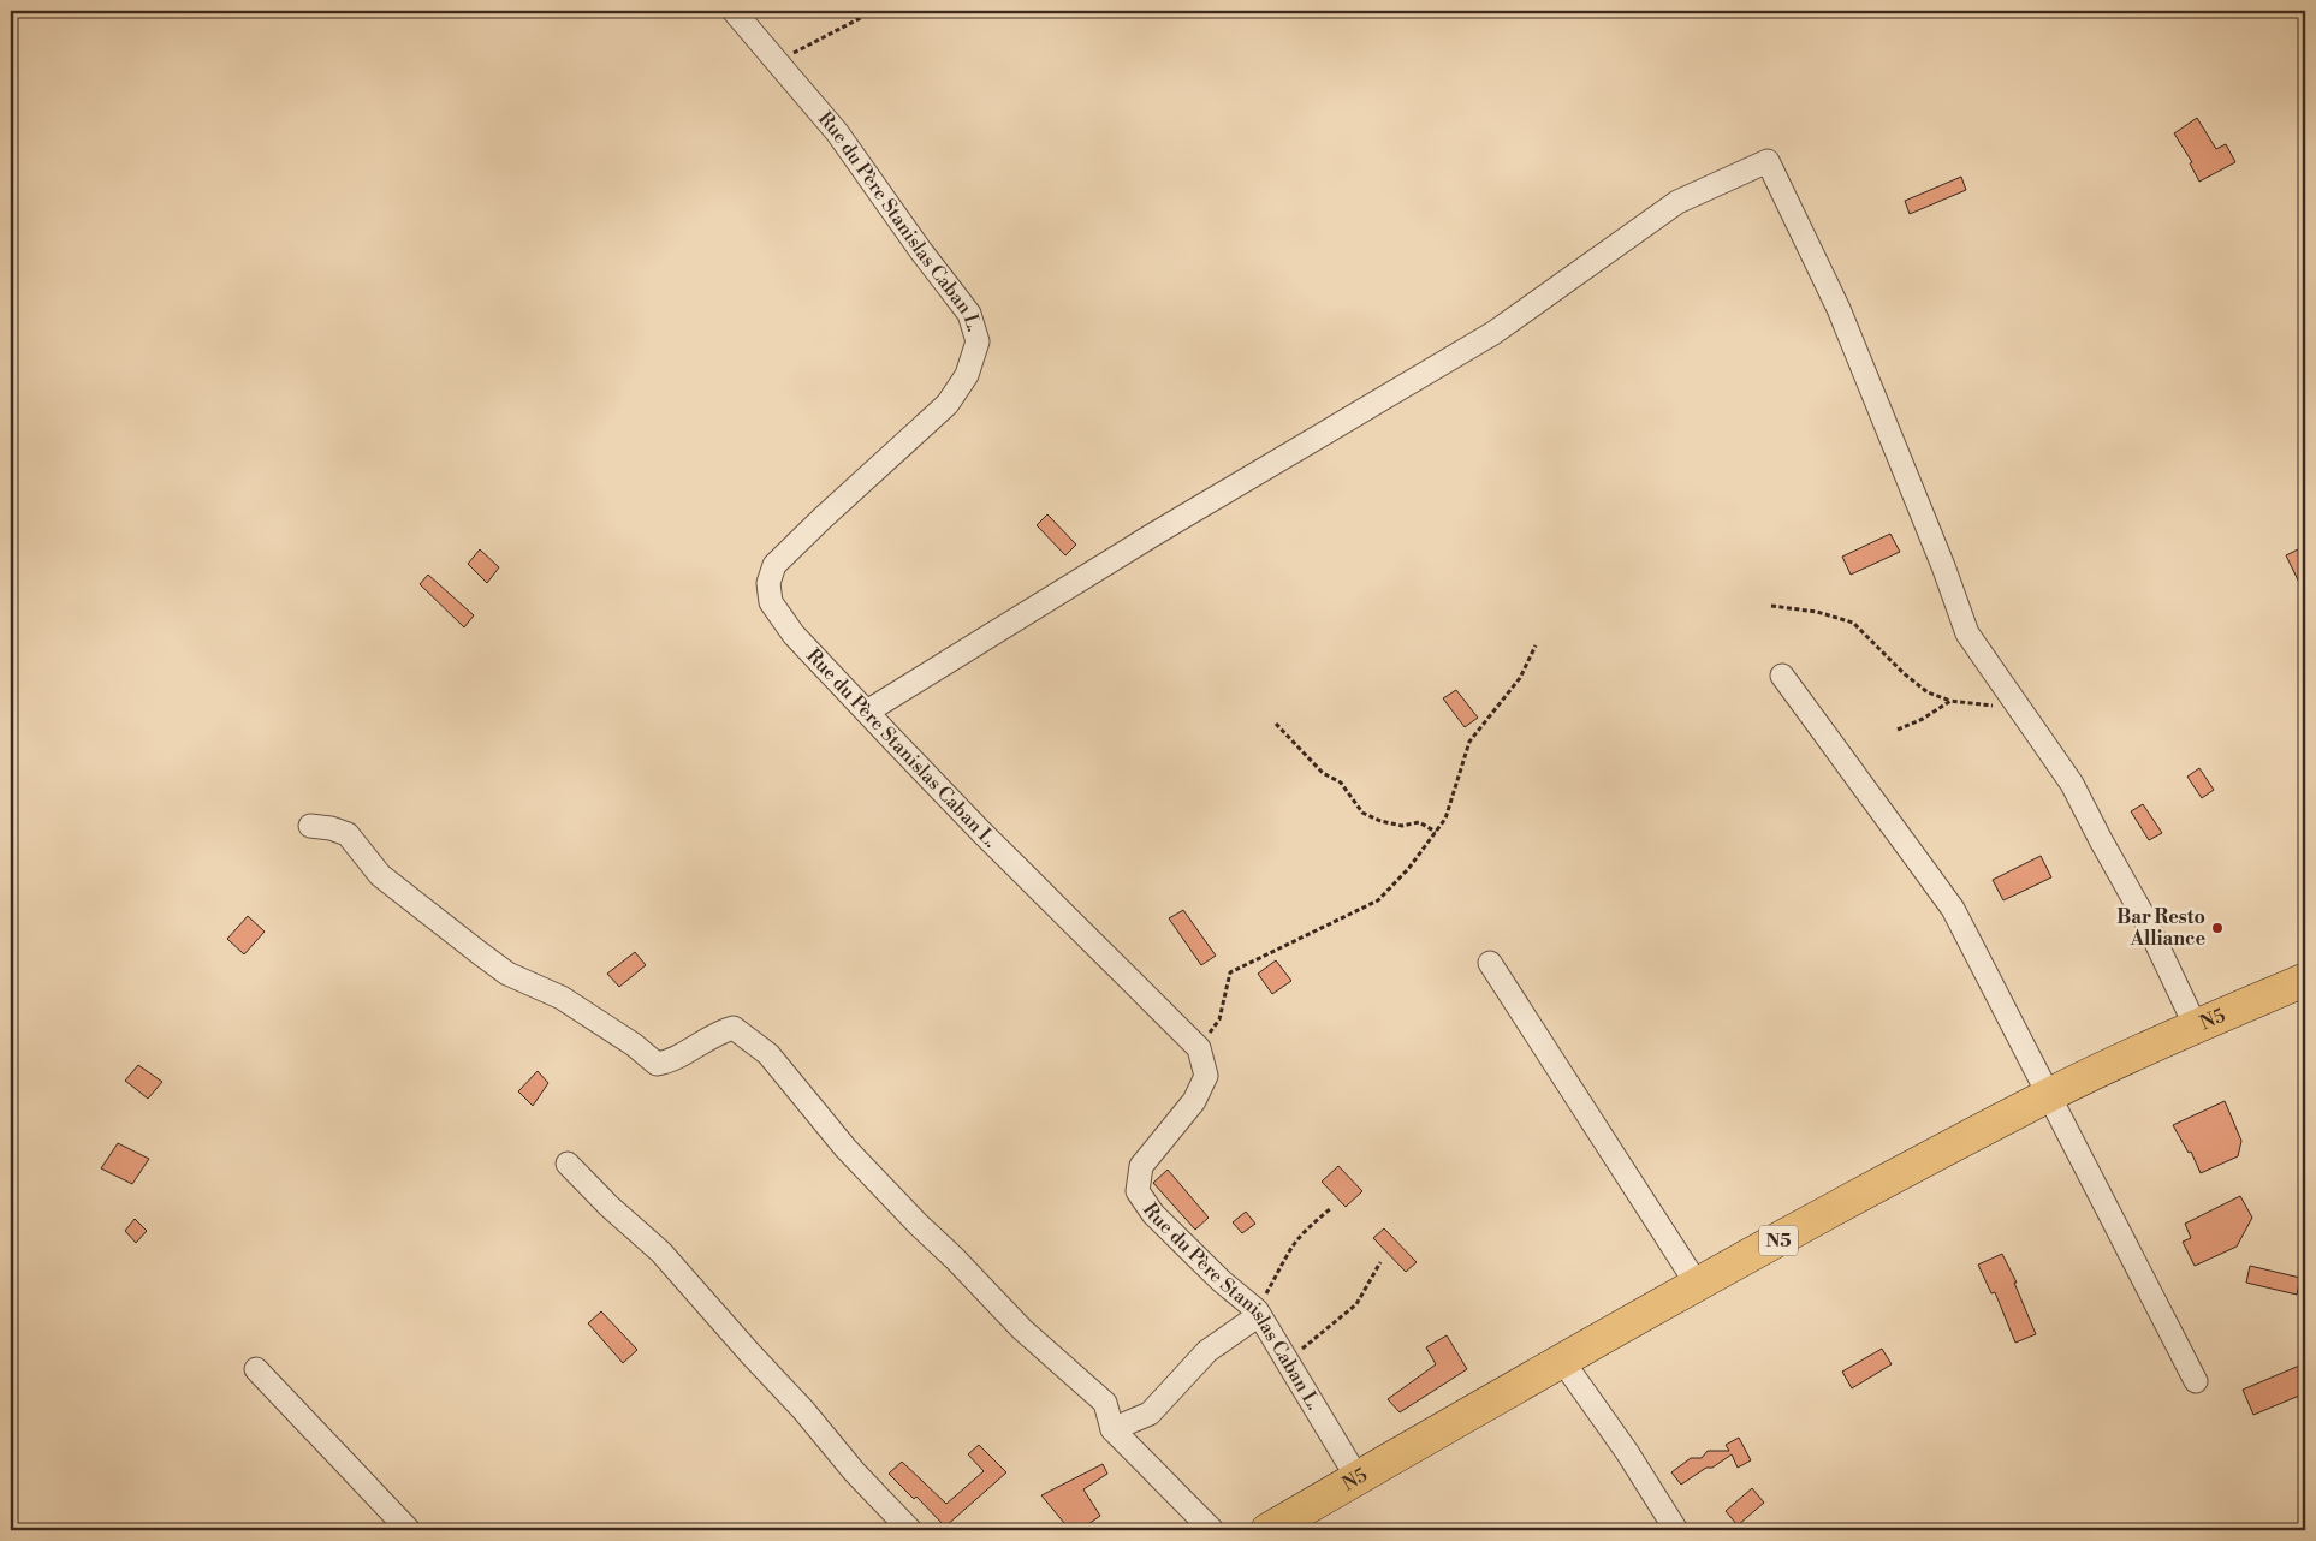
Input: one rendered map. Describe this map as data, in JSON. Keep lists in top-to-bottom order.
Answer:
{
  "streets": {
    "main road": ["N5"],
    "street": ["Rue du Père Stanislas Caban L."]
  },
  "crossings": [
    ["Rue du Père Stanislas Caban L.", "N5"]
  ],
  "places": ["Bar Resto Alliance"]
}
